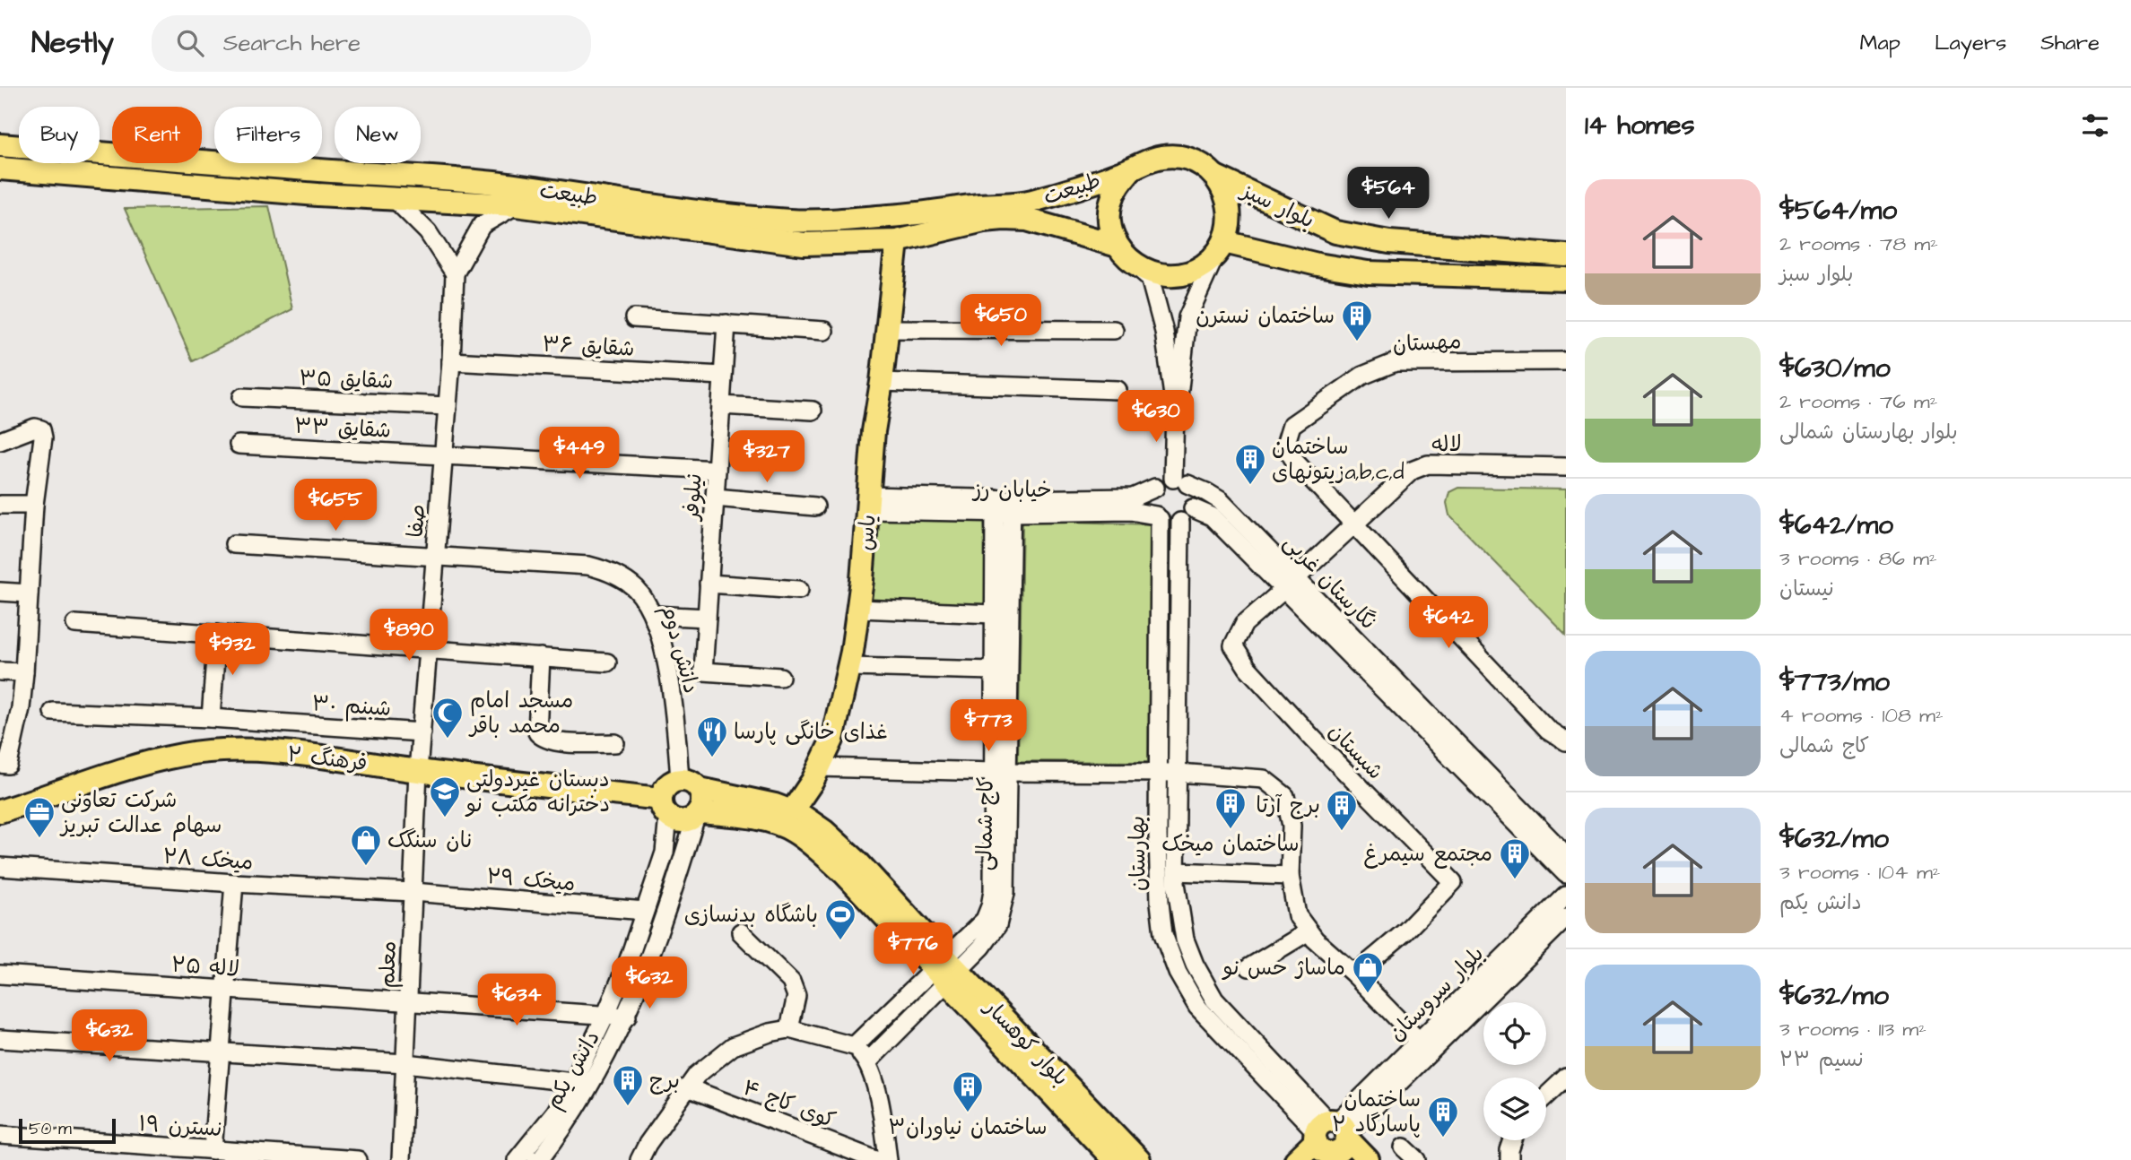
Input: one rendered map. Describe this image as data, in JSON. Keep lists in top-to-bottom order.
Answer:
{
  "streets": {
    "main road": [
      "طبیعت",
      "بلوار سبز",
      "یاس",
      "فرهنگ ۲",
      "بلوار کوهسار"
    ],
    "street": [
      "مهستان",
      "شقایق ۳۶",
      "شقایق ۳۵",
      "شقایق ۳۳",
      "لاله",
      "خیابان رز",
      "نیلوفر",
      "صفا",
      "نگارستان غربی",
      "دانش دوم",
      "شبنم ۳۰",
      "شبستان",
      "کاج شمالی",
      "بهارستان",
      "میخک ۲۸",
      "میخک ۲۹",
      "معلم",
      "لاله ۲۵",
      "بلوار سروستان",
      "دانش یکم",
      "کوی کاج ۴",
      "نسترن ۱۹"
    ]
  },
  "crossings": [
    ["طبیعت", "بلوار سبز"],
    ["طبیعت", "یاس"],
    ["مهستان", "لاله"],
    ["شقایق ۳۶", "نیلوفر"],
    ["شقایق ۳۶", "صفا"],
    ["شقایق ۳۵", "صفا"],
    ["شقایق ۳۳", "نیلوفر"],
    ["شقایق ۳۳", "صفا"],
    ["لاله", "نگارستان غربی"],
    ["لاله", "شبستان"],
    ["خیابان رز", "یاس"],
    ["خیابان رز", "نگارستان غربی"],
    ["خیابان رز", "کاج شمالی"],
    ["خیابان رز", "بهارستان"],
    ["صفا", "دانش دوم"],
    ["صفا", "شبنم ۳۰"],
    ["صفا", "فرهنگ ۲"],
    ["صفا", "معلم"],
    ["یاس", "بلوار کوهسار"],
    ["نگارستان غربی", "بهارستان"],
    ["دانش دوم", "فرهنگ ۲"],
    ["دانش دوم", "بلوار کوهسار"],
    ["دانش دوم", "دانش یکم"],
    ["فرهنگ ۲", "معلم"],
    ["فرهنگ ۲", "بلوار کوهسار"],
    ["فرهنگ ۲", "دانش یکم"],
    ["کاج شمالی", "بلوار کوهسار"],
    ["بهارستان", "بلوار سروستان"],
    ["میخک ۲۸", "میخک ۲۹"],
    ["میخک ۲۸", "معلم"],
    ["میخک ۲۹", "معلم"],
    ["میخک ۲۹", "دانش یکم"],
    ["معلم", "لاله ۲۵"],
    ["لاله ۲۵", "دانش یکم"],
    ["بلوار کوهسار", "دانش یکم"]
  ],
  "places": {
    "building": [
      "ساختمان نسترن",
      "ساختمان زیتونهایa,b,c,d",
      "ساختمان میخک",
      "برج آرتا",
      "مجتمع سیمرغ",
      "برج",
      "ساختمان نیاوران۳",
      "ساختمان پاسارگاد ۲"
    ],
    "mosque": ["مسجد امام محمد باقر"],
    "restaurant": ["غذای خانگی پارسا"],
    "school or university": ["دبستان غیردولتی دخترانه مکتب نو"],
    "office": ["شرکت تعاونی سهام عدالت تبریز"],
    "shop": ["نان سنگک", "ماساژ حس نو"],
    "sports": ["باشگاه بدنسازی"]
  },
  "scale_bar": "50 m",
  "page": {
    "header": "Nestly",
    "search": "Search here",
    "nav": ["Map", "Layers", "Share"],
    "heading": "14 homes",
    "chip": [
      "Buy",
      "Rent",
      "Filters",
      "New"
    ],
    "list": [
      {
        "name": "$564/mo",
        "note": "2 rooms · 78 m² · بلوار سبز"
      },
      {
        "name": "$630/mo",
        "note": "2 rooms · 76 m² · بلوار بهارستان شمالی"
      },
      {
        "name": "$642/mo",
        "note": "3 rooms · 86 m² · نیستان"
      },
      {
        "name": "$773/mo",
        "note": "4 rooms · 108 m² · کاج شمالی"
      },
      {
        "name": "$632/mo",
        "note": "3 rooms · 104 m² · دانش یکم"
      },
      {
        "name": "$632/mo",
        "note": "3 rooms · 113 m² · نسیم ۲۳"
      }
    ],
    "price": [
      "$564",
      "$650",
      "$630",
      "$449",
      "$327",
      "$655",
      "$642",
      "$890",
      "$932",
      "$773",
      "$776",
      "$632",
      "$634",
      "$632"
    ],
    "scale": "50 m"
  }
}
